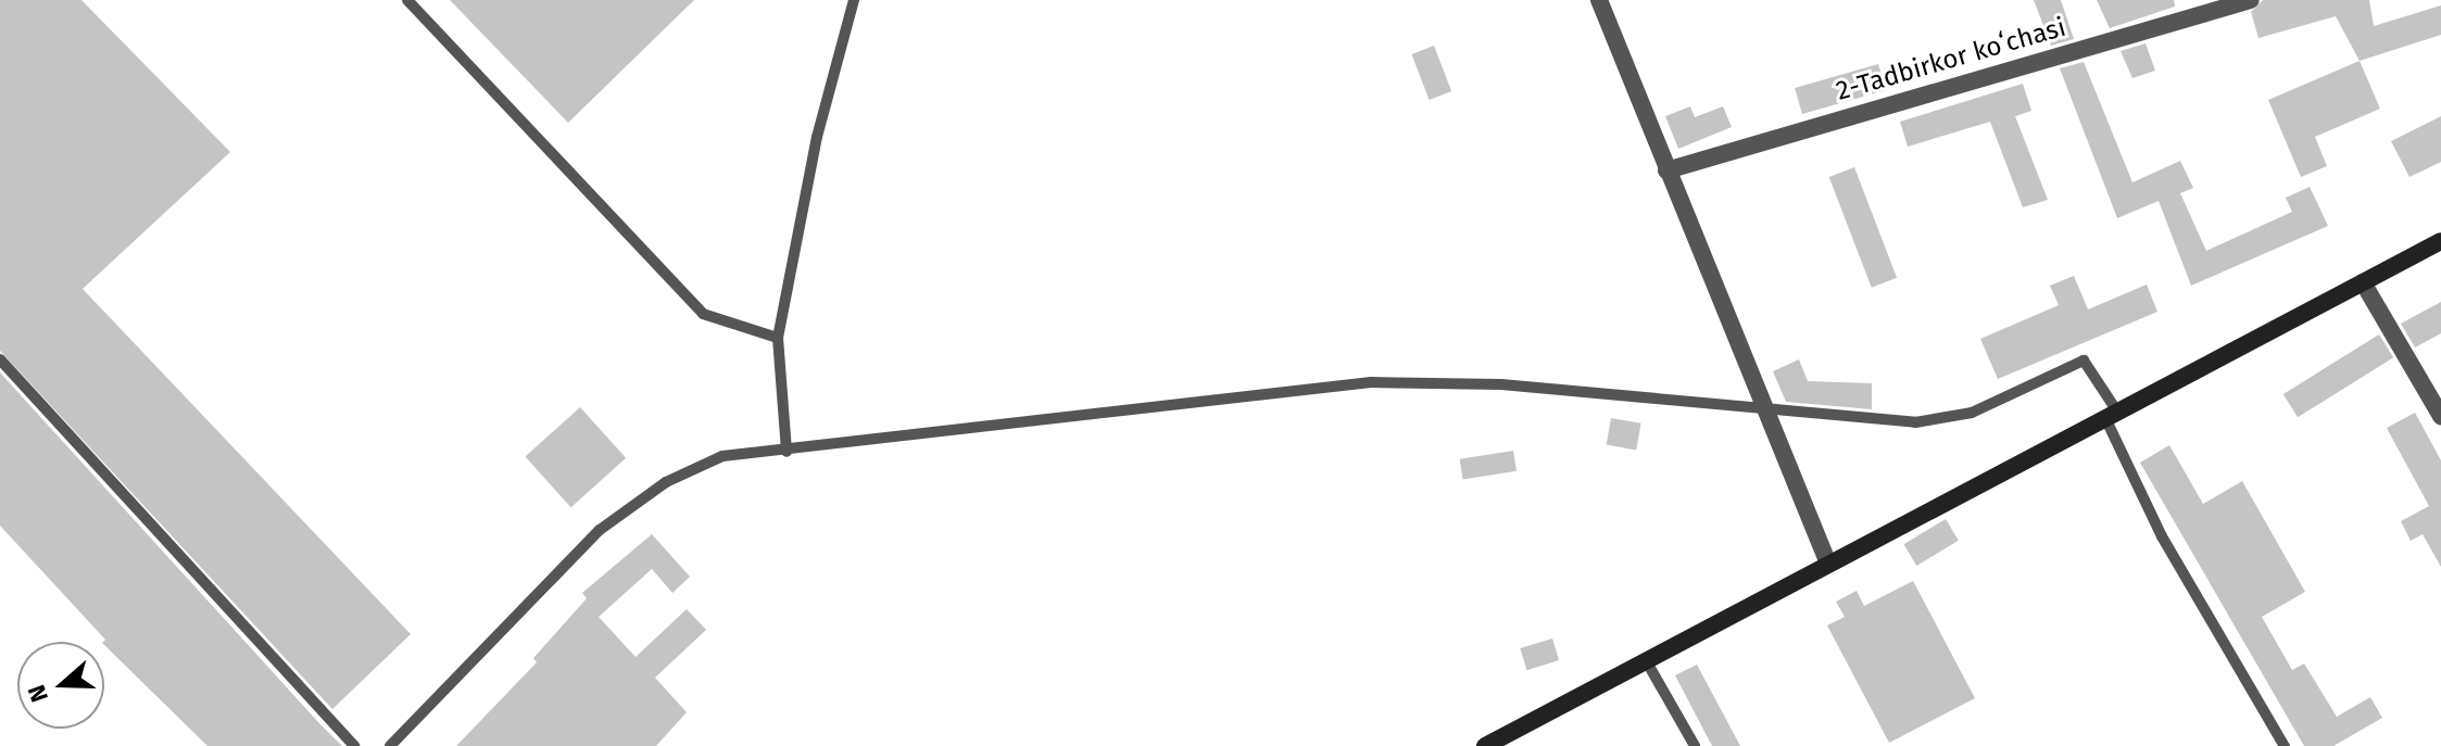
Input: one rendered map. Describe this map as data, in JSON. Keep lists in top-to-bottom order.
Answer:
{
  "streets": {
    "street": ["2-Tadbirkor koʻchasi"]
  },
  "north": "left"
}
